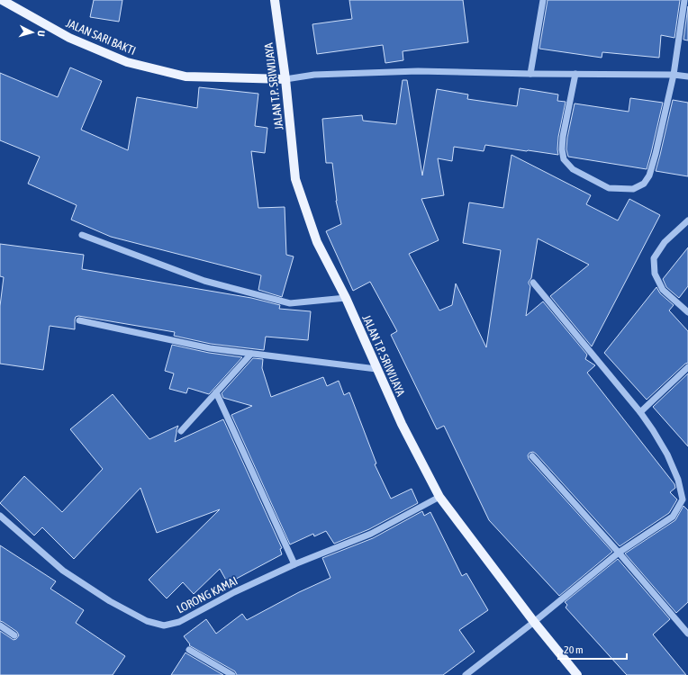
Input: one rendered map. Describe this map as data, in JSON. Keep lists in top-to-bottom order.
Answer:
{
  "streets": {
    "main road": ["JALAN SARI BAKTI", "JALAN T.P. SRIWIJAYA"],
    "street": ["LORONG KAMAI"]
  },
  "crossings": [
    ["JALAN SARI BAKTI", "JALAN T.P. SRIWIJAYA"],
    ["JALAN T.P. SRIWIJAYA", "LORONG KAMAI"]
  ],
  "scale_bar": "20 m",
  "north": "right"
}
